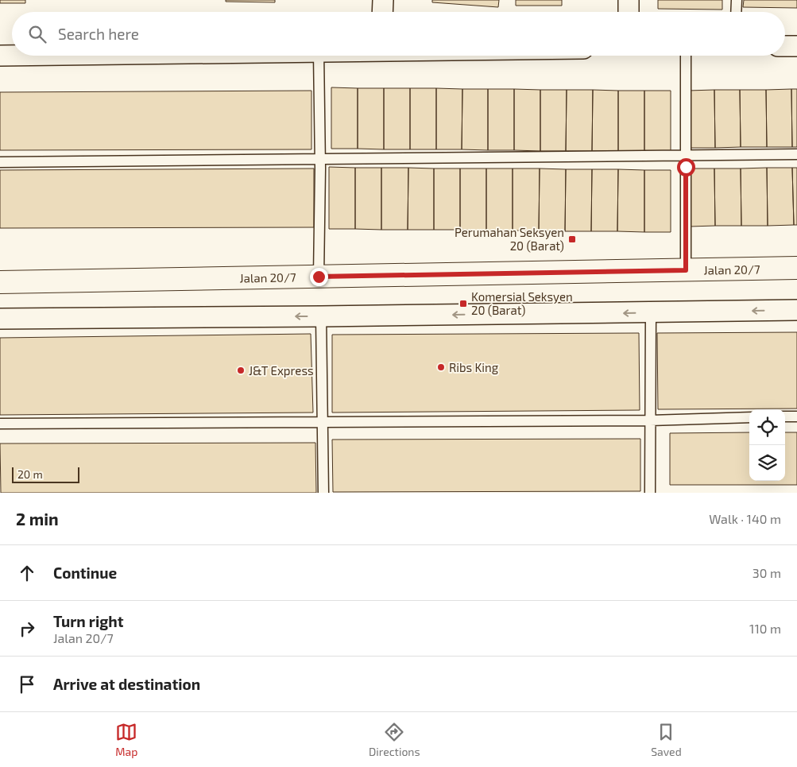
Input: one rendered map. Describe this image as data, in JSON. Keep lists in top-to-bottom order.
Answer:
{
  "streets": {
    "street": ["Jalan 20/7"]
  },
  "places": {
    "transit": ["Perumahan Seksyen 20 (Barat)", "Komersial Seksyen 20 (Barat)"],
    "other": ["Ribs King", "J&T Express"]
  },
  "scale_bar": "20 m",
  "page": {
    "search": "Search here",
    "scale": "20 m",
    "heading": ["2 min", "Walk · 140 m"],
    "list": [
      ["Continue", "30 m"],
      ["Turn right", "Jalan 20/7", "110 m"],
      "Arrive at destination"
    ],
    "nav": ["Map", "Directions", "Saved"]
  }
}
